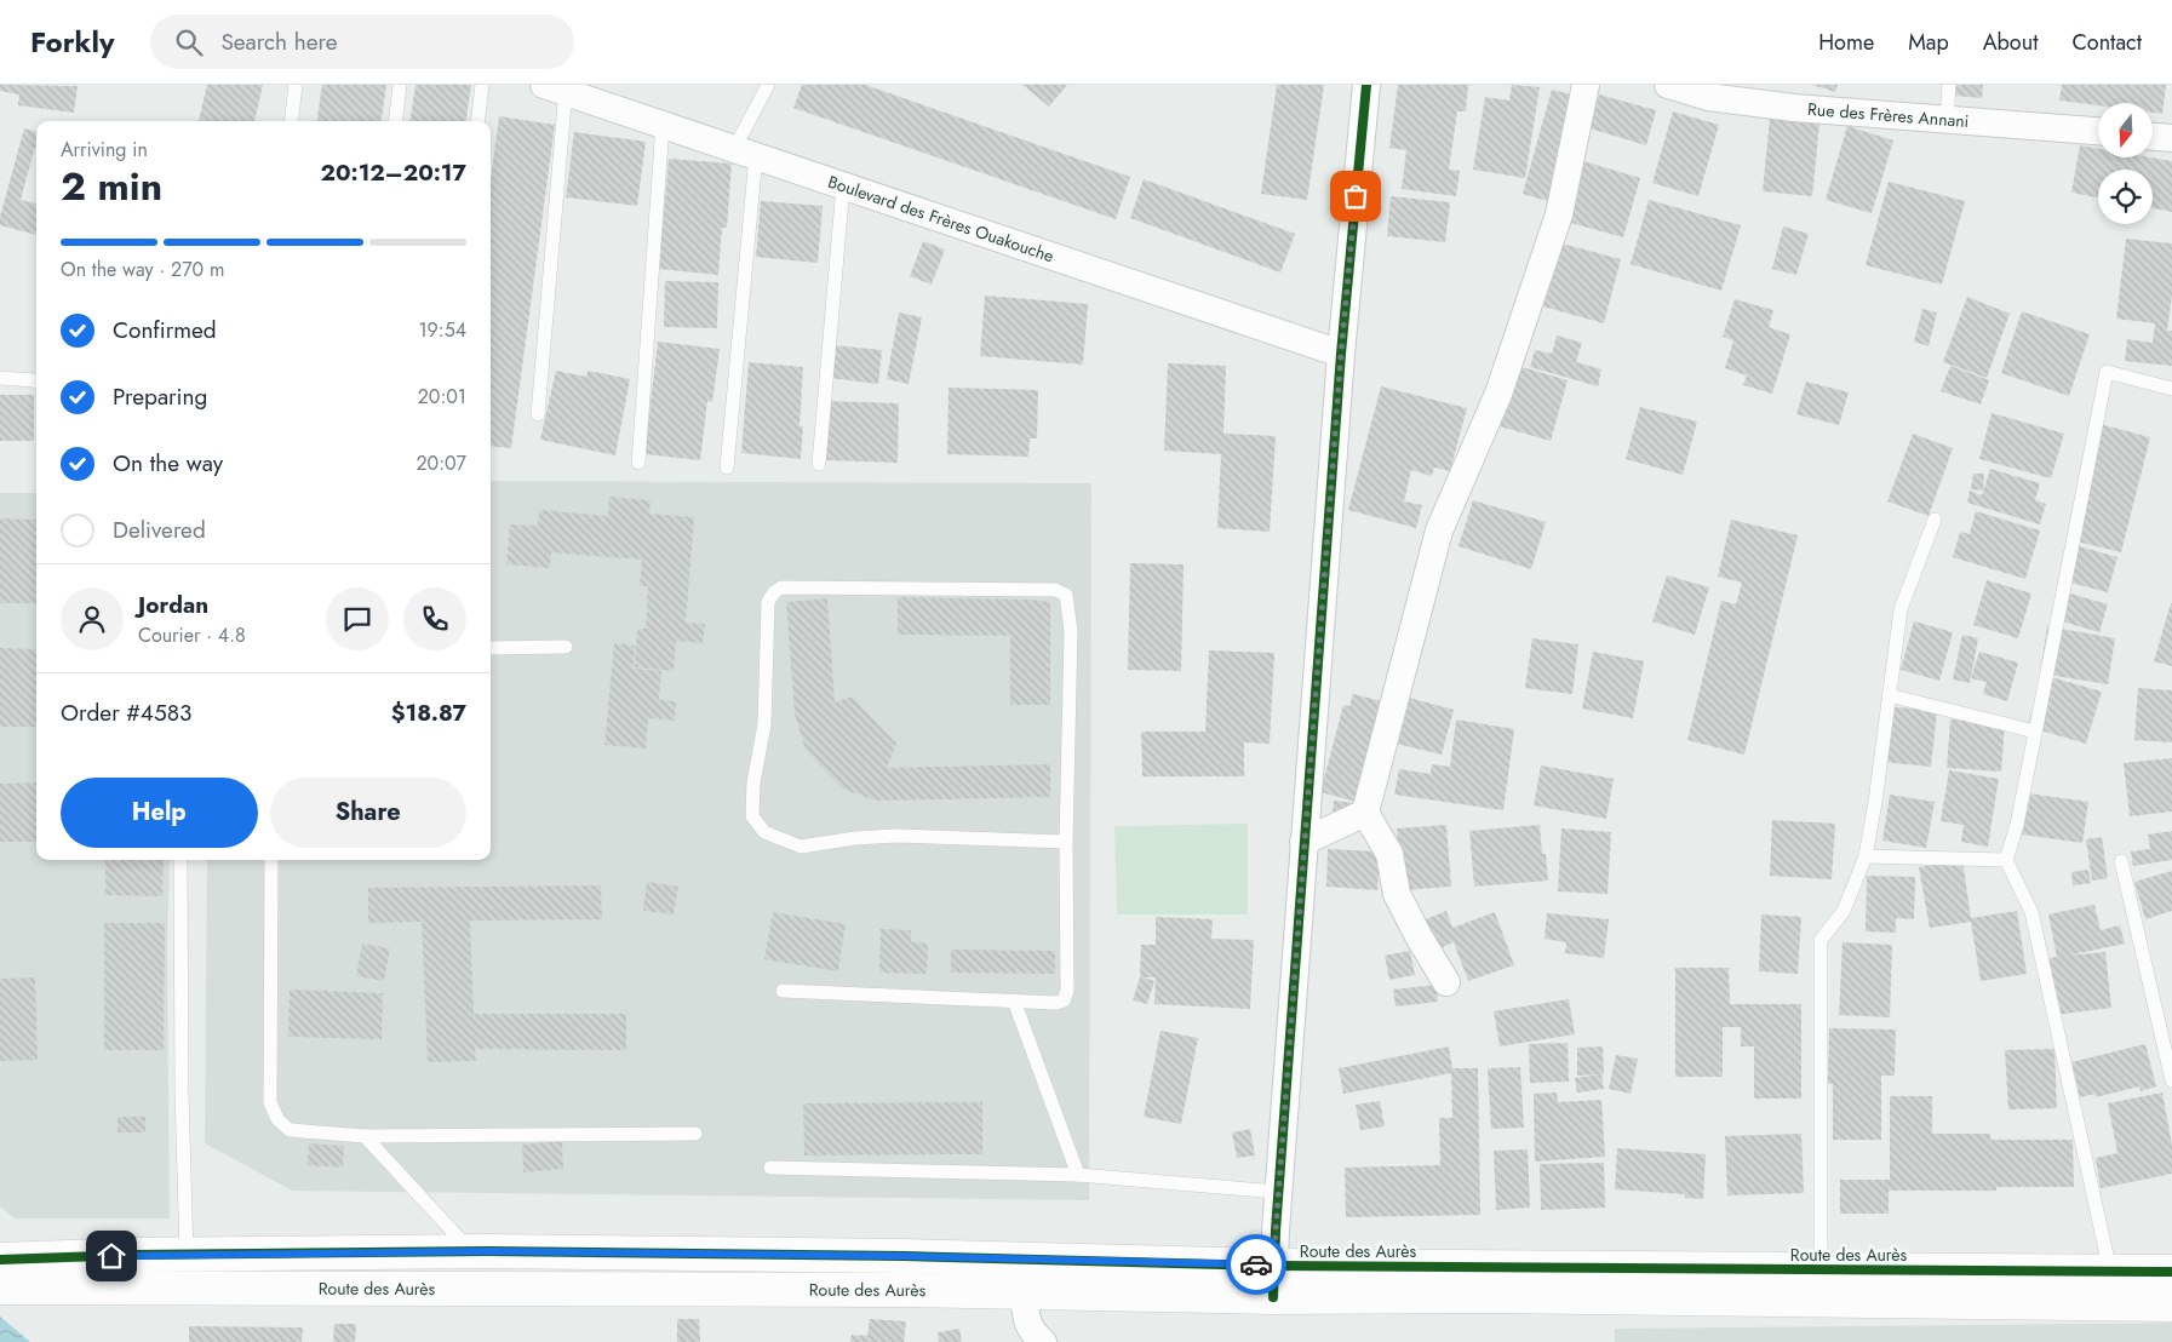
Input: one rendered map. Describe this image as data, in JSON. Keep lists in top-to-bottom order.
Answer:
{
  "streets": {
    "street": ["Rue des Frères Annani", "Boulevard des Frères Ouakouche", "Route des Aurès"]
  },
  "north": "bottom",
  "page": {
    "header": "Forkly",
    "search": "Search here",
    "nav": [
      "Home",
      "Map",
      "About",
      "Contact"
    ],
    "heading": ["2 min", "Arriving in", "20:12–20:17"],
    "panel": [
      "Jordan",
      "Courier · 4.8",
      "Order #4583",
      "$18.87"
    ],
    "bar": "On the way · 270 m",
    "list": [
      ["Confirmed", "19:54"],
      ["Preparing", "20:01"],
      ["On the way", "20:07"],
      "Delivered"
    ],
    "buttons": ["Help", "Share"]
  }
}
